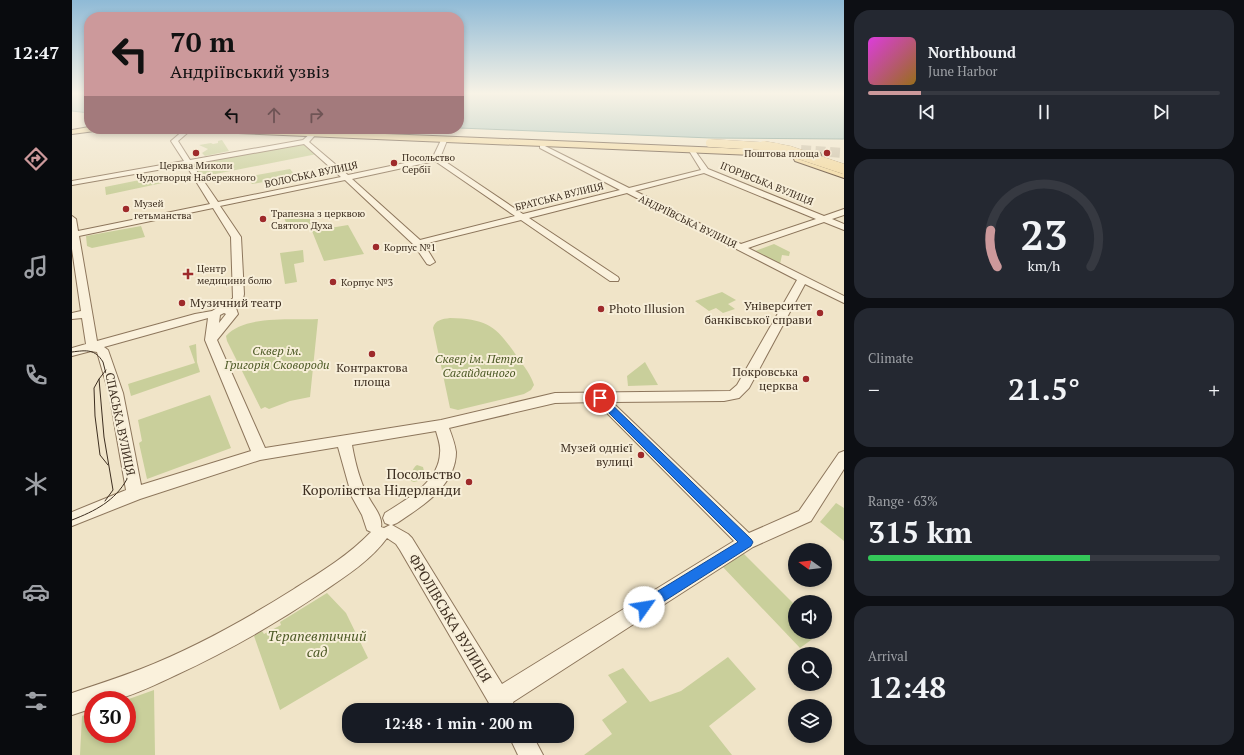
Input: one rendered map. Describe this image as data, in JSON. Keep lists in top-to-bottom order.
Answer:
{
  "streets": {
    "street": [
      "ВОЛОСЬКА ВУЛИЦЯ",
      "ІГОРІВСЬКА ВУЛИЦЯ",
      "БРАТСЬКА ВУЛИЦЯ",
      "АНДРІЇВСЬКА ВУЛИЦЯ",
      "СПАСЬКА ВУЛИЦЯ",
      "ФРОЛІВСЬКА ВУЛИЦЯ"
    ]
  },
  "crossings": [
    ["ІГОРІВСЬКА ВУЛИЦЯ", "БРАТСЬКА ВУЛИЦЯ"],
    ["БРАТСЬКА ВУЛИЦЯ", "АНДРІЇВСЬКА ВУЛИЦЯ"]
  ],
  "parks": ["Сквер ім. Григорія Сковороди", "Сквер ім. Петра Сагайдачного", "Терапевтичний сад"],
  "places": {
    "other": [
      "Церква Миколи Чудотворця Набережного",
      "Поштова площа",
      "Посольство Сербії",
      "Музей гетьманства",
      "Трапезна з церквою Святого Духа",
      "Корпус №1",
      "Корпус №3",
      "Музичний театр",
      "Photo Illusion",
      "Університет банківської справи",
      "Контрактова площа",
      "Покровська церква",
      "Музей однієї вулиці",
      "Посольство Королівства Нідерланди"
    ],
    "health": ["Центр медицини болю"]
  },
  "north": "left",
  "page": {
    "tabs": "12:47",
    "turn": ["70 m", "Андріївський узвіз"],
    "song": ["Northbound", "June Harbor"],
    "tile": [
      "Climate",
      ["Range · 63%", "315 km"],
      ["Arrival", "12:48"]
    ],
    "heat": ["−", "21.5°", "+"],
    "limit": "30",
    "trip": "12:48 · 1 min · 200 m",
    "gauge": ["23", "km/h"]
  }
}
